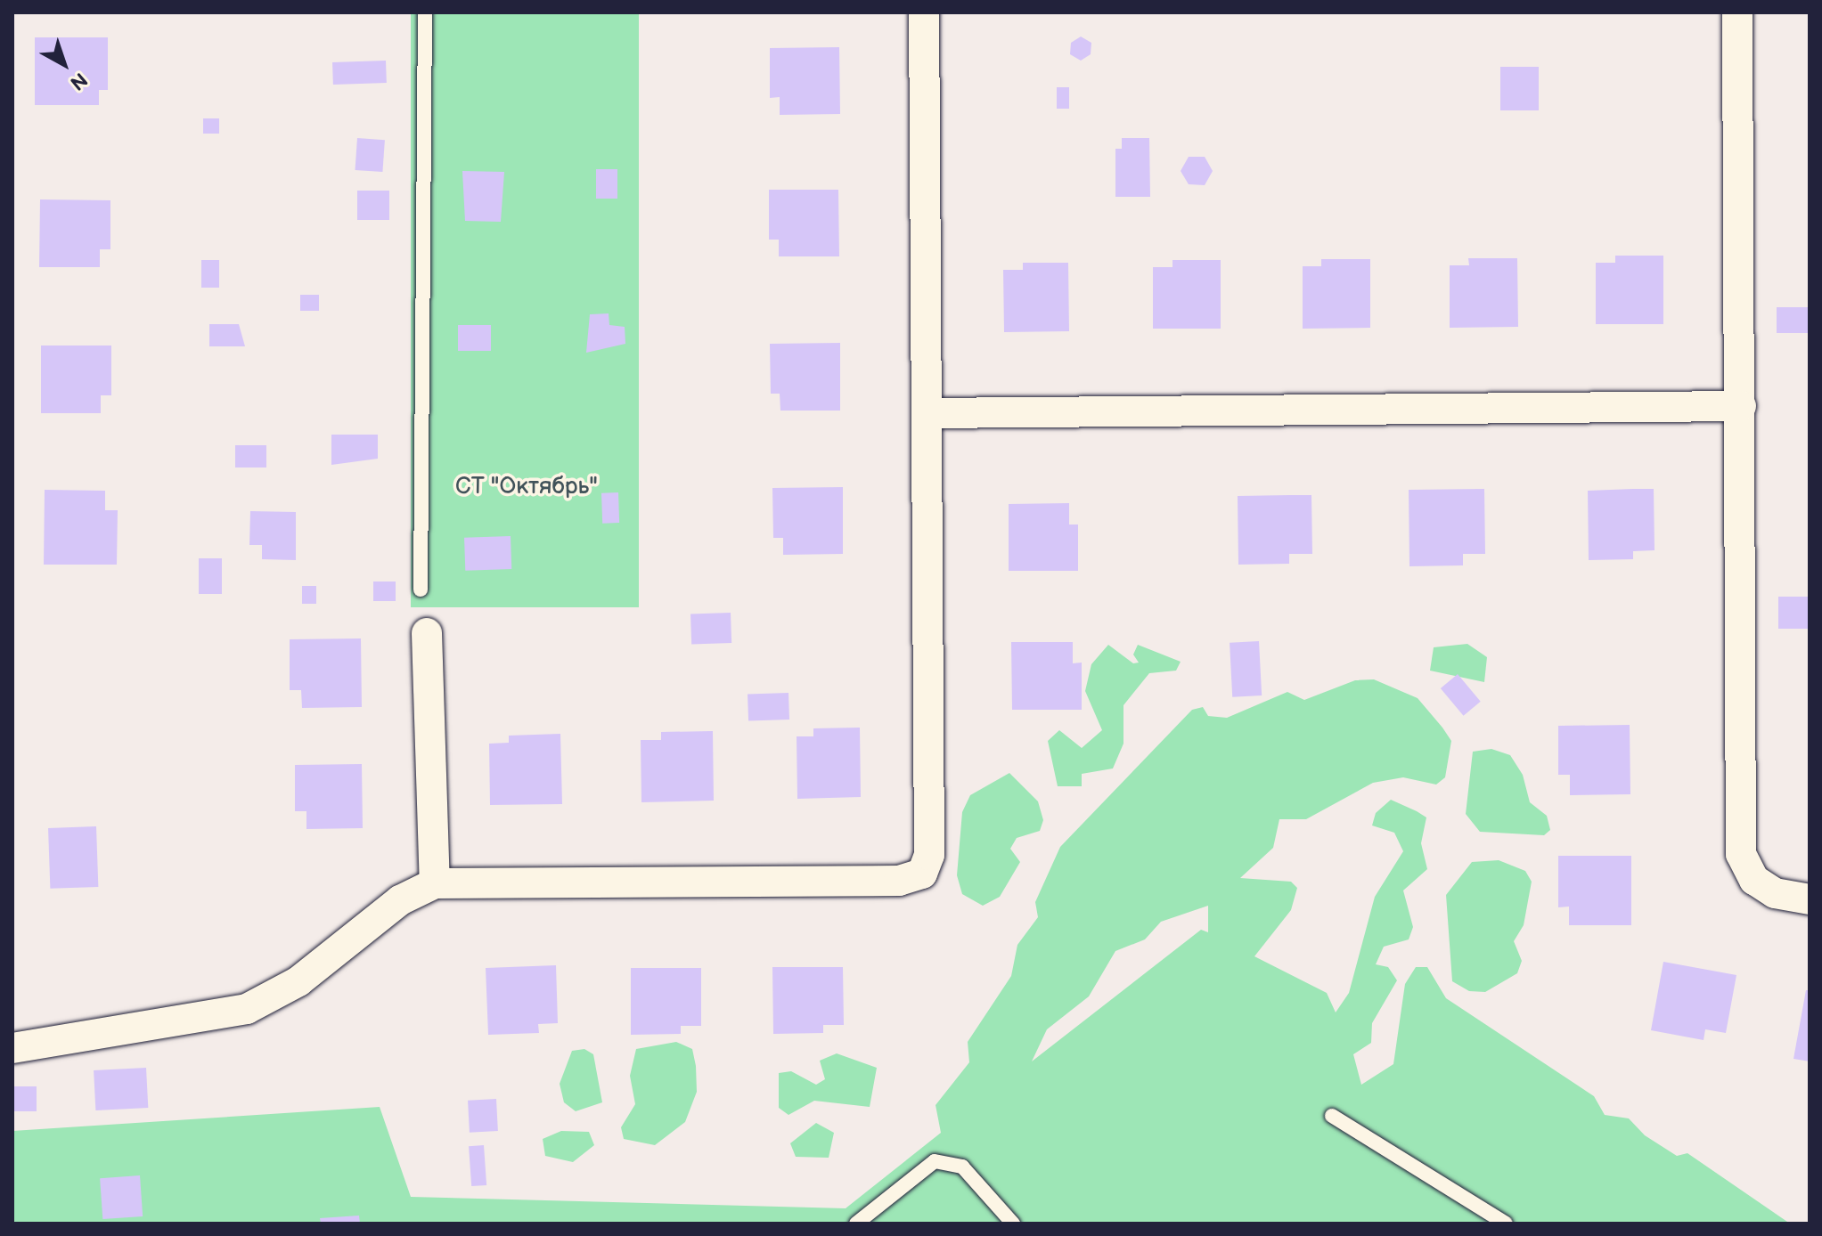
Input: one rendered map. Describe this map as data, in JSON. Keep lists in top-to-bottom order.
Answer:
{
  "parks": ["СТ \"Октябрь\""],
  "north": "bottom right"
}
